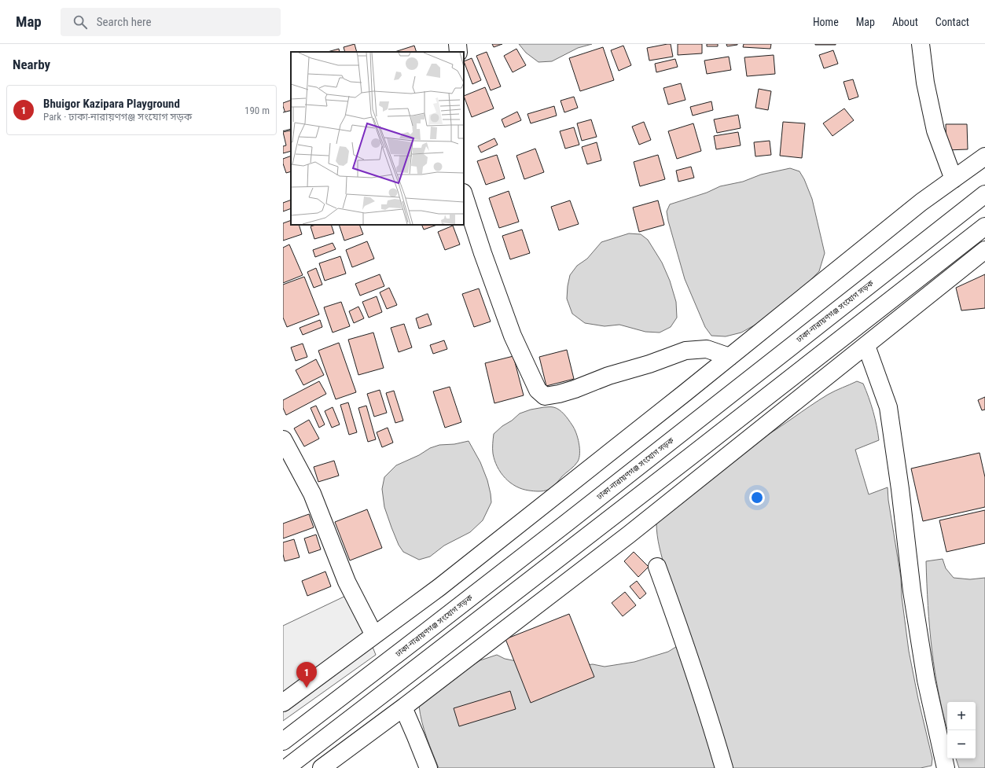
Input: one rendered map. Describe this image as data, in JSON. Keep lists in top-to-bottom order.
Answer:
{
  "streets": {
    "street": ["ঢাকা-নারায়ণগঞ্জ সংযোগ সড়ক"]
  },
  "page": {
    "header": "Map",
    "search": "Search here",
    "nav": [
      "Home",
      "Map",
      "About",
      "Contact"
    ],
    "heading": "Nearby",
    "list": [
      {
        "mark": "1",
        "name": "Bhuigor Kazipara Playground",
        "note": "Park · ঢাকা-নারায়ণগঞ্জ সংযোগ সড়ক",
        "value": "190 m"
      }
    ],
    "pins": "1",
    "map_buttons": ["+", "−"]
  }
}
